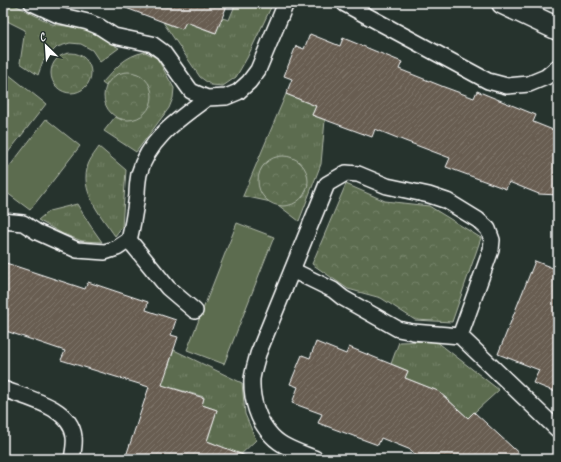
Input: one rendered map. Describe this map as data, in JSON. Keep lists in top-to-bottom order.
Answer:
{
  "north": "top left"
}
